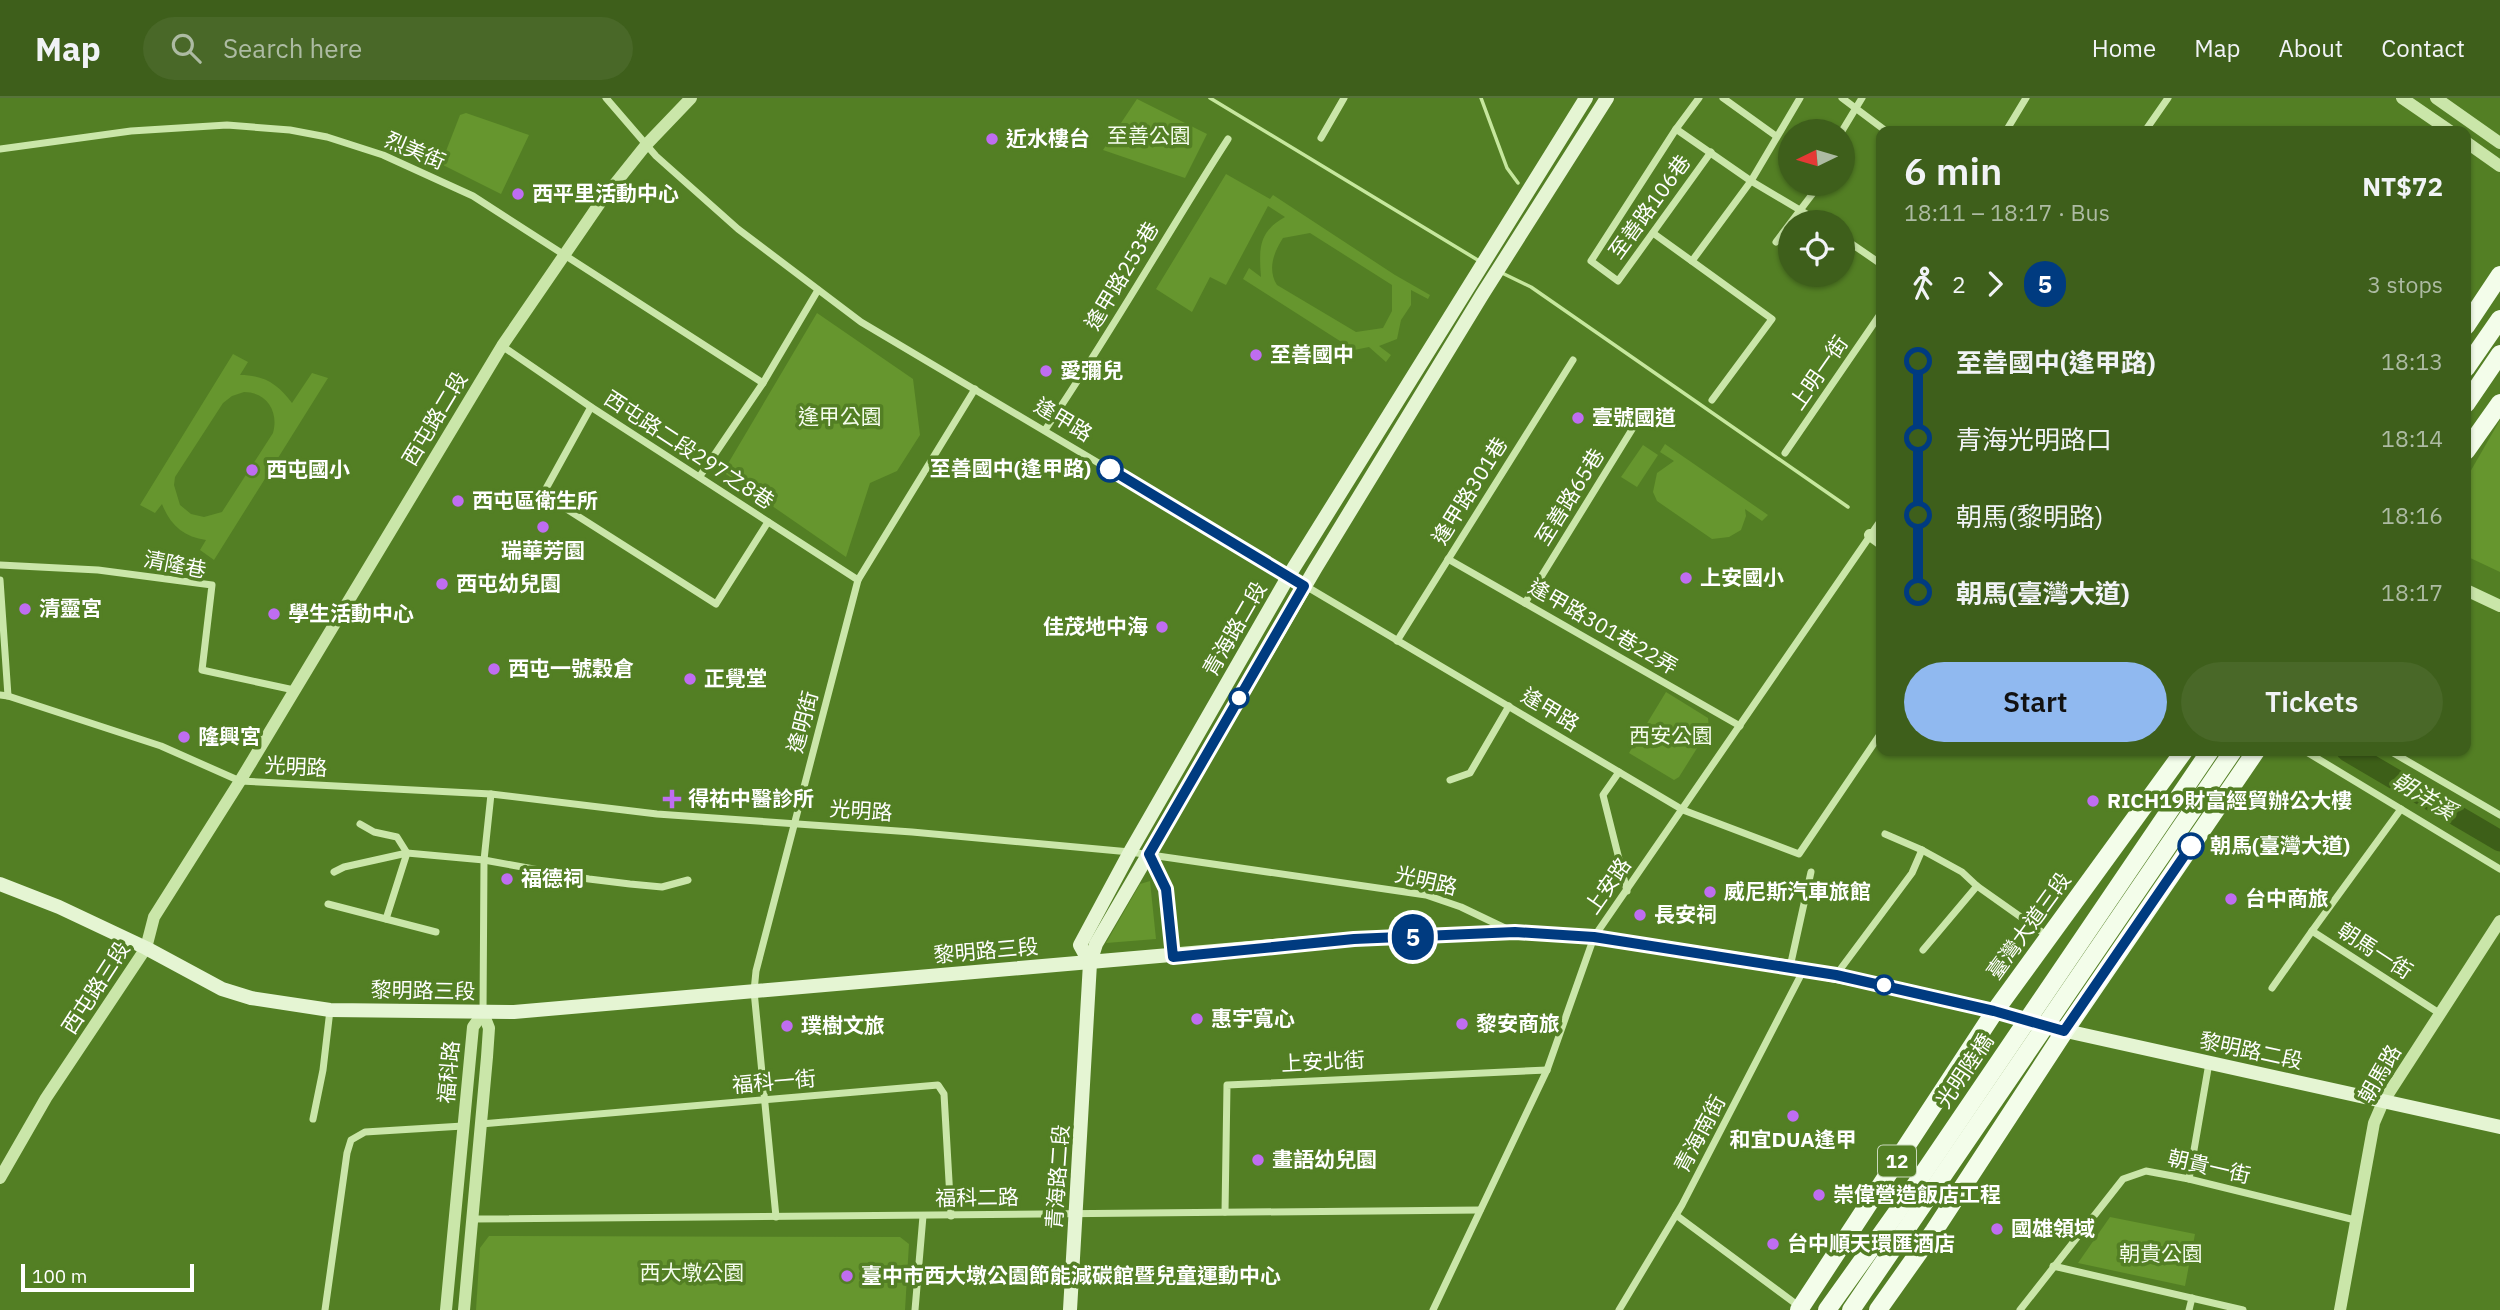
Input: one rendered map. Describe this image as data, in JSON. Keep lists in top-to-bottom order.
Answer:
{
  "streets": {
    "main road": [
      "青海路二段",
      "臺灣大道三段",
      "黎明路三段",
      "黎明路二段",
      "光明陸橋",
      "12"
    ],
    "street": [
      "烈美街",
      "至善路106巷",
      "逢甲路253巷",
      "上明一街",
      "西屯路二段",
      "逢甲路",
      "西屯路二段297之8巷",
      "逢甲路301巷",
      "至善路65巷",
      "清隆巷",
      "逢甲路301巷22弄",
      "逢明街",
      "光明路",
      "上安路",
      "朝馬一街",
      "西屯路三段",
      "上安北街",
      "福科路",
      "朝馬路",
      "福科一街",
      "青海南街",
      "朝貴一街",
      "福科二路"
    ]
  },
  "crossings": [
    ["烈美街", "西屯路二段"],
    ["逢甲路253巷", "逢甲路"],
    ["西屯路二段", "逢甲路"],
    ["西屯路二段", "西屯路二段297之8巷"],
    ["西屯路二段", "清隆巷"],
    ["西屯路二段", "光明路"],
    ["西屯路二段", "西屯路三段"],
    ["逢甲路", "逢甲路301巷"],
    ["逢甲路", "青海路二段"],
    ["逢甲路", "逢明街"],
    ["逢甲路", "上安路"],
    ["西屯路二段297之8巷", "逢明街"],
    ["逢甲路301巷", "逢甲路301巷22弄"],
    ["至善路65巷", "逢甲路301巷22弄"],
    ["逢甲路301巷22弄", "上安路"],
    ["青海路二段", "光明路"],
    ["青海路二段", "黎明路三段"],
    ["青海路二段", "福科二路"],
    ["逢明街", "光明路"],
    ["逢明街", "黎明路三段"],
    ["逢明街", "福科一街"],
    ["逢明街", "福科二路"],
    ["光明路", "黎明路三段"],
    ["光明路", "西屯路三段"],
    ["上安路", "黎明路三段"],
    ["上安路", "上安北街"],
    ["上安路", "福科二路"],
    ["臺灣大道三段", "黎明路三段"],
    ["臺灣大道三段", "黎明路二段"],
    ["臺灣大道三段", "青海南街"],
    ["黎明路三段", "西屯路三段"],
    ["黎明路三段", "黎明路二段"],
    ["黎明路三段", "福科路"],
    ["黎明路三段", "青海南街"],
    ["朝馬一街", "朝馬路"],
    ["黎明路二段", "朝馬路"],
    ["上安北街", "福科二路"],
    ["福科路", "福科一街"],
    ["福科路", "福科二路"],
    ["朝馬路", "朝貴一街"],
    ["福科一街", "福科二路"]
  ],
  "water": ["朝洋溪"],
  "parks": [
    "至善公園",
    "逢甲公園",
    "西安公園",
    "朝貴公園",
    "西大墩公園"
  ],
  "places": {
    "other": [
      "近水樓台",
      "西平里活動中心",
      "至善國中",
      "愛彌兒",
      "壹號國道",
      "至善國中(逢甲路)",
      "西屯國小",
      "西屯區衛生所",
      "瑞華芳園",
      "上安國小",
      "西屯幼兒園",
      "清靈宮",
      "學生活動中心",
      "佳茂地中海",
      "西屯一號穀倉",
      "正覺堂",
      "隆興宮",
      "RICH19財富經貿辦公大樓",
      "朝馬(臺灣大道)",
      "福德祠",
      "威尼斯汽車旅館",
      "台中商旅",
      "長安祠",
      "惠宇寬心",
      "黎安商旅",
      "璞樹文旅",
      "和宜DUA逢甲",
      "畫語幼兒園",
      "崇偉營造飯店工程",
      "國雄領域",
      "台中順天環匯酒店",
      "臺中市西大墩公園節能減碳館暨兒童運動中心"
    ],
    "health": ["得祐中醫診所"]
  },
  "lines": ["bus line 5"],
  "scale_bar": "100 m",
  "north": "left",
  "page": {
    "header": "Map",
    "search": "Search here",
    "nav": [
      "Home",
      "Map",
      "About",
      "Contact"
    ],
    "on_map": "5",
    "heading": ["6 min", "18:11 – 18:17 · Bus", "NT$72"],
    "legs": ["2", "5", "3 stops"],
    "list": [
      {
        "name": "至善國中(逢甲路)",
        "value": "18:13"
      },
      {
        "name": "青海光明路口",
        "value": "18:14"
      },
      {
        "name": "朝馬(黎明路)",
        "value": "18:16"
      },
      {
        "name": "朝馬(臺灣大道)",
        "value": "18:17"
      }
    ],
    "buttons": ["Start", "Tickets"],
    "scale": "100 m"
  }
}
